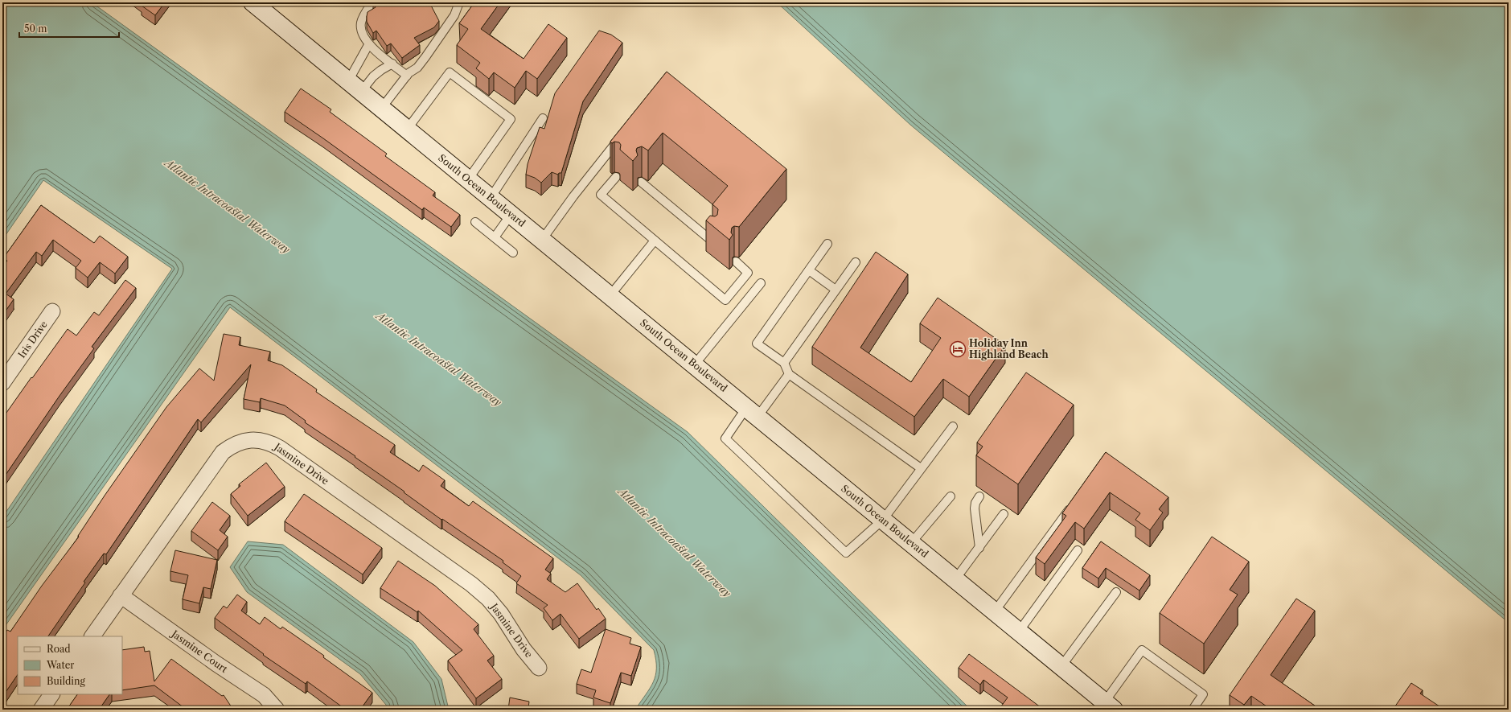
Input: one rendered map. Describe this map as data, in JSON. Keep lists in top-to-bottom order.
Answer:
{
  "streets": {
    "main road": ["South Ocean Boulevard"],
    "street": ["Iris Drive", "Jasmine Drive", "Jasmine Court"]
  },
  "crossings": [
    ["Jasmine Drive", "Jasmine Court"]
  ],
  "water": ["Atlantic Intracoastal Waterway"],
  "places": {
    "hotel": ["Holiday Inn Highland Beach"]
  },
  "legend": ["Road", "Water", "Building"],
  "scale_bar": "50 m"
}
